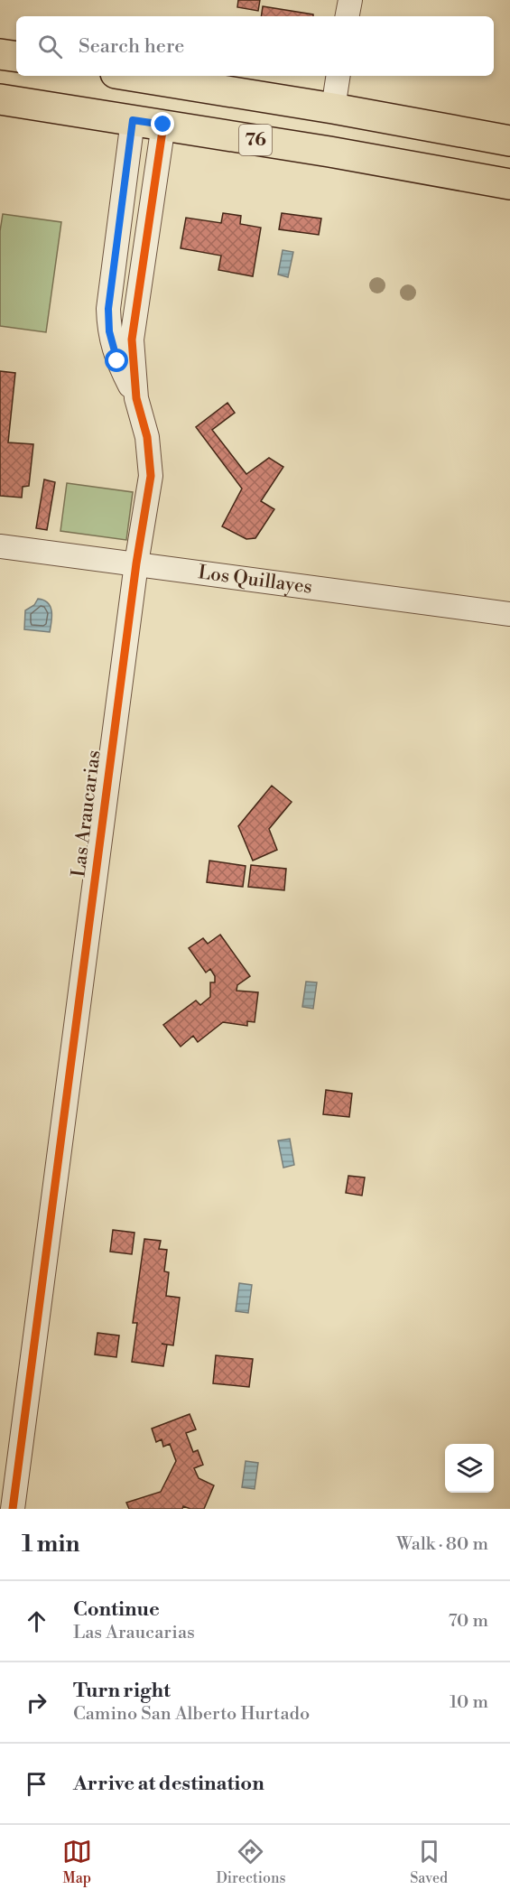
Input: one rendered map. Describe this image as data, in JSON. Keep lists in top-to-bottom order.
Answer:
{
  "streets": {
    "main road": ["76"],
    "street": ["Los Quillayes", "Las Araucarias"]
  },
  "crossings": [
    ["76", "Las Araucarias"],
    ["Los Quillayes", "Las Araucarias"]
  ],
  "page": {
    "search": "Search here",
    "heading": ["1 min", "Walk · 80 m"],
    "list": [
      ["Continue", "Las Araucarias", "70 m"],
      ["Turn right", "Camino San Alberto Hurtado", "10 m"],
      "Arrive at destination"
    ],
    "nav": ["Map", "Directions", "Saved"]
  }
}
